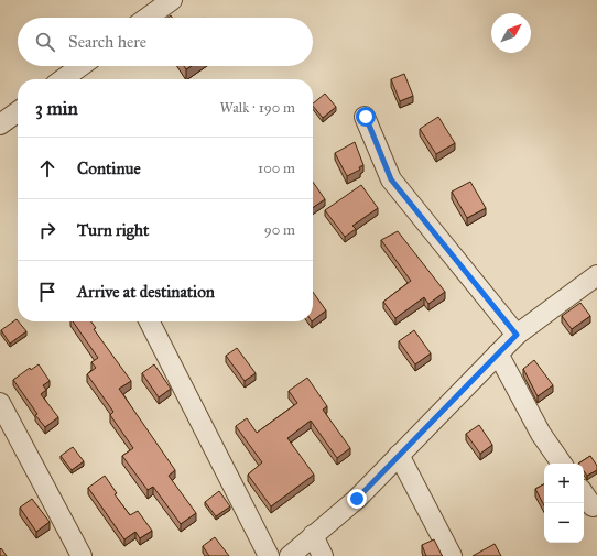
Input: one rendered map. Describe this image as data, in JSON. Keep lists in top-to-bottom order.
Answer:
{
  "north": "top right",
  "page": {
    "search": "Search here",
    "heading": ["3 min", "Walk · 190 m"],
    "list": [
      ["Continue", "100 m"],
      ["Turn right", "90 m"],
      "Arrive at destination"
    ],
    "map_buttons": ["+", "−"]
  }
}
